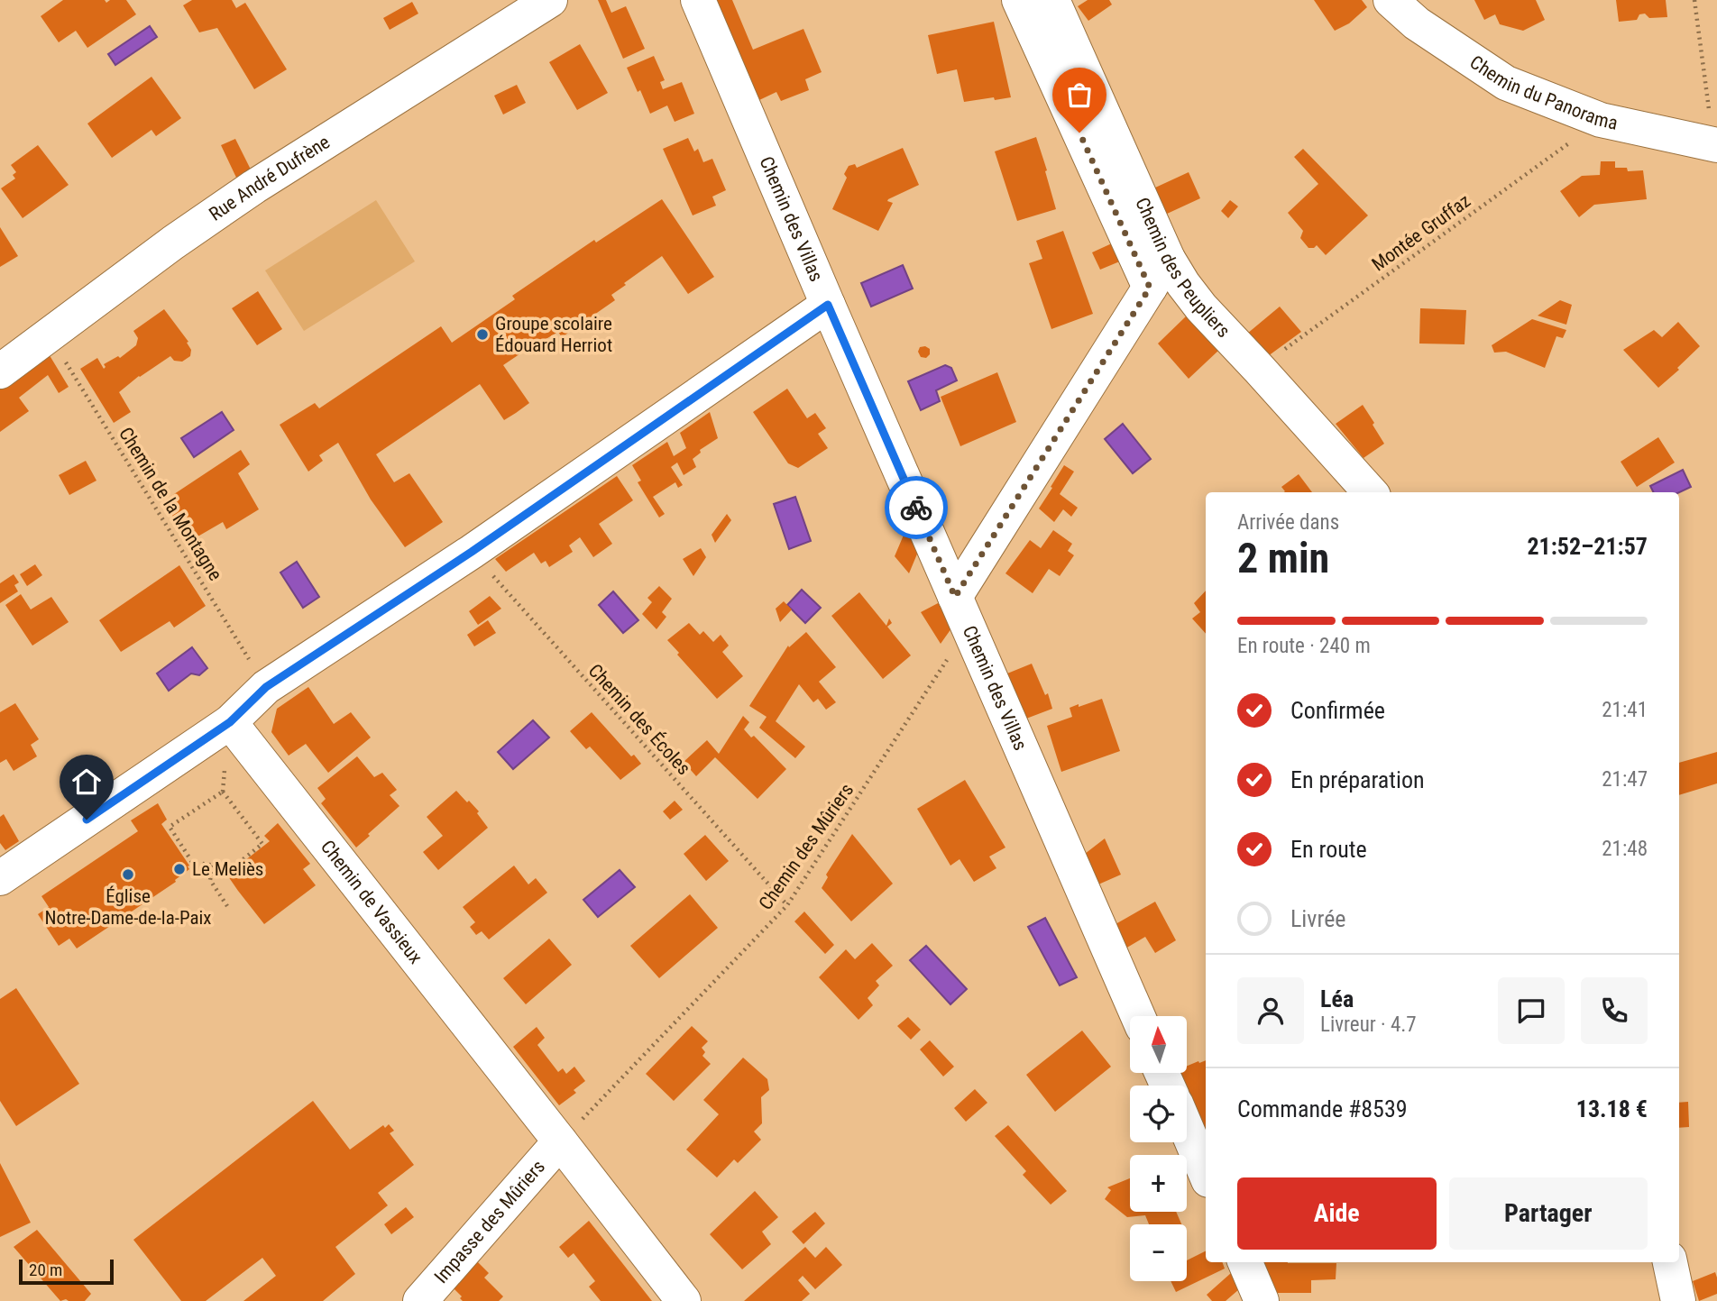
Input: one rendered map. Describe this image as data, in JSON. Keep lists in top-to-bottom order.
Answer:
{
  "streets": {
    "street": [
      "Chemin du Panorama",
      "Rue André Dufrène",
      "Chemin des Villas",
      "Chemin des Peupliers",
      "Chemin de Vassieux",
      "Impasse des Mûriers"
    ],
    "path": [
      "Montée Gruffaz",
      "Chemin de la Montagne",
      "Chemin des Écoles",
      "Chemin des Mûriers"
    ]
  },
  "crossings": [
    ["Chemin du Panorama", "Montée Gruffaz"],
    ["Rue André Dufrène", "Chemin de la Montagne"],
    ["Chemin des Villas", "Chemin des Mûriers"],
    ["Montée Gruffaz", "Chemin des Peupliers"],
    ["Chemin des Écoles", "Chemin des Mûriers"],
    ["Chemin des Mûriers", "Chemin de Vassieux"],
    ["Chemin des Mûriers", "Impasse des Mûriers"],
    ["Chemin de Vassieux", "Impasse des Mûriers"]
  ],
  "places": ["Groupe scolaire Édouard Herriot", "Le Meliès", "Église Notre-Dame-de-la-Paix"],
  "scale_bar": "20 m",
  "north": "top",
  "page": {
    "heading": ["2 min", "Arrivée dans", "21:52–21:57"],
    "panel": [
      "Léa",
      "Livreur · 4.7",
      "Commande #8539",
      "13.18 €"
    ],
    "bar": "En route · 240 m",
    "list": [
      ["Confirmée", "21:41"],
      ["En préparation", "21:47"],
      ["En route", "21:48"],
      "Livrée"
    ],
    "map_buttons": ["+", "−"],
    "buttons": ["Aide", "Partager"],
    "scale": "20 m"
  }
}
